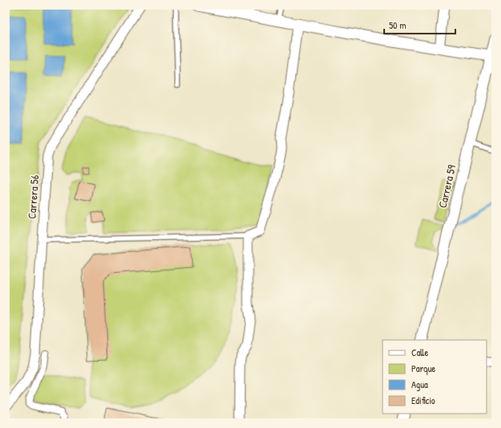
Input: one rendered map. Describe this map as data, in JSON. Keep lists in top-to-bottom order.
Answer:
{
  "streets": {
    "street": ["Carrera 59", "Carrera 56"]
  },
  "legend": [
    "Calle",
    "Parque",
    "Agua",
    "Edificio"
  ],
  "scale_bar": "50 m"
}
